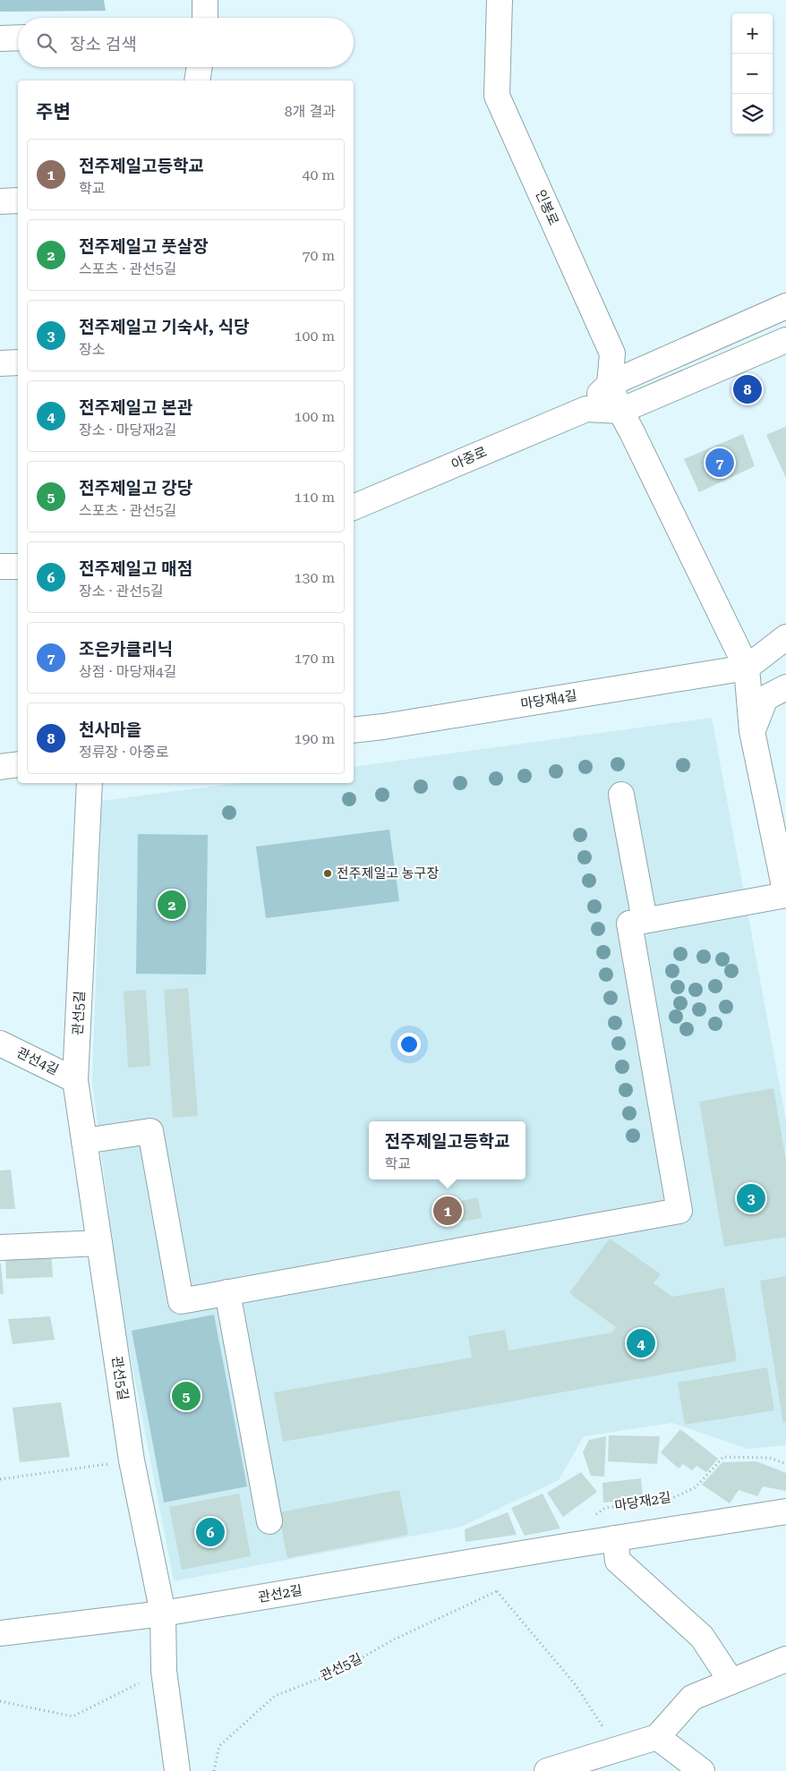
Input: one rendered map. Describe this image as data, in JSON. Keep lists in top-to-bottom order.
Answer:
{
  "streets": {
    "street": [
      "인봉로",
      "아중로",
      "마당재4길",
      "관선5길",
      "관선4길",
      "관선2길"
    ],
    "path": ["마당재2길"]
  },
  "crossings": [
    ["인봉로", "아중로"],
    ["관선5길", "관선4길"],
    ["관선5길", "관선2길"]
  ],
  "places": ["전주제일고 농구장"],
  "page": {
    "map_buttons": ["+", "−"],
    "search": "장소 검색",
    "heading": ["주변", "8개 결과"],
    "list": [
      {
        "mark": "1",
        "name": "전주제일고등학교",
        "note": "학교",
        "value": "40 m"
      },
      {
        "mark": "2",
        "name": "전주제일고 풋살장",
        "note": "스포츠 · 관선5길",
        "value": "70 m"
      },
      {
        "mark": "3",
        "name": "전주제일고 기숙사, 식당",
        "note": "장소",
        "value": "100 m"
      },
      {
        "mark": "4",
        "name": "전주제일고 본관",
        "note": "장소 · 마당재2길",
        "value": "100 m"
      },
      {
        "mark": "5",
        "name": "전주제일고 강당",
        "note": "스포츠 · 관선5길",
        "value": "110 m"
      },
      {
        "mark": "6",
        "name": "전주제일고 매점",
        "note": "장소 · 관선5길",
        "value": "130 m"
      },
      {
        "mark": "7",
        "name": "조은카클리닉",
        "note": "상점 · 마당재4길",
        "value": "170 m"
      },
      {
        "mark": "8",
        "name": "천사마을",
        "note": "정류장 · 아중로",
        "value": "190 m"
      }
    ],
    "pins": [
      "8",
      "7",
      "2",
      "3",
      "1",
      "4",
      "5",
      "6"
    ],
    "popup": ["전주제일고등학교", "학교"]
  }
}
